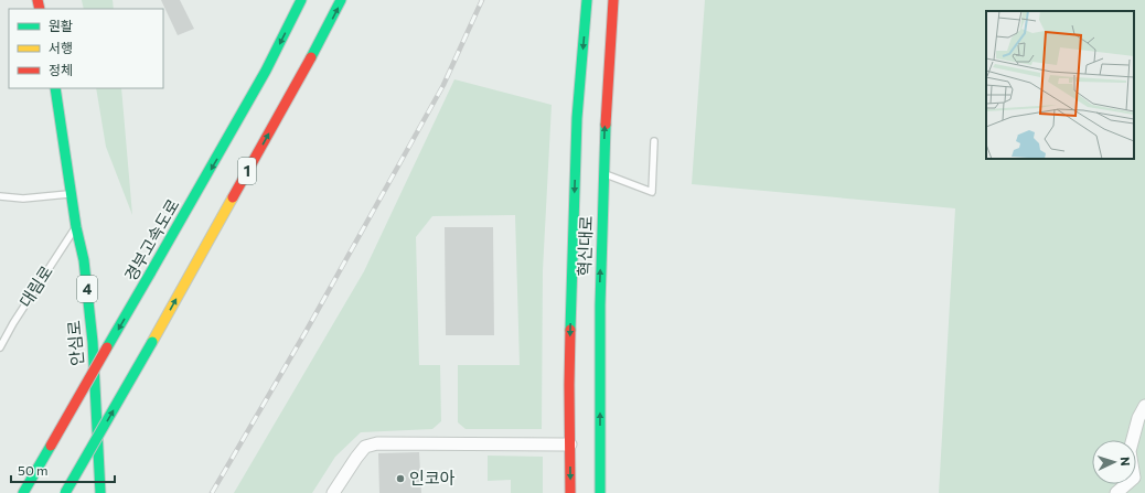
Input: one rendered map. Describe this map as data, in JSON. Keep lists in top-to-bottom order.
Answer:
{
  "streets": {
    "main road": [
      "1",
      "경부고속도로",
      "혁신대로",
      "4",
      "안심로"
    ],
    "lane": ["대림로"]
  },
  "crossings": [
    ["대림로", "안심로"]
  ],
  "places": ["인코아"],
  "legend": ["원활", "서행", "정체"],
  "scale_bar": "50 m",
  "north": "right"
}
